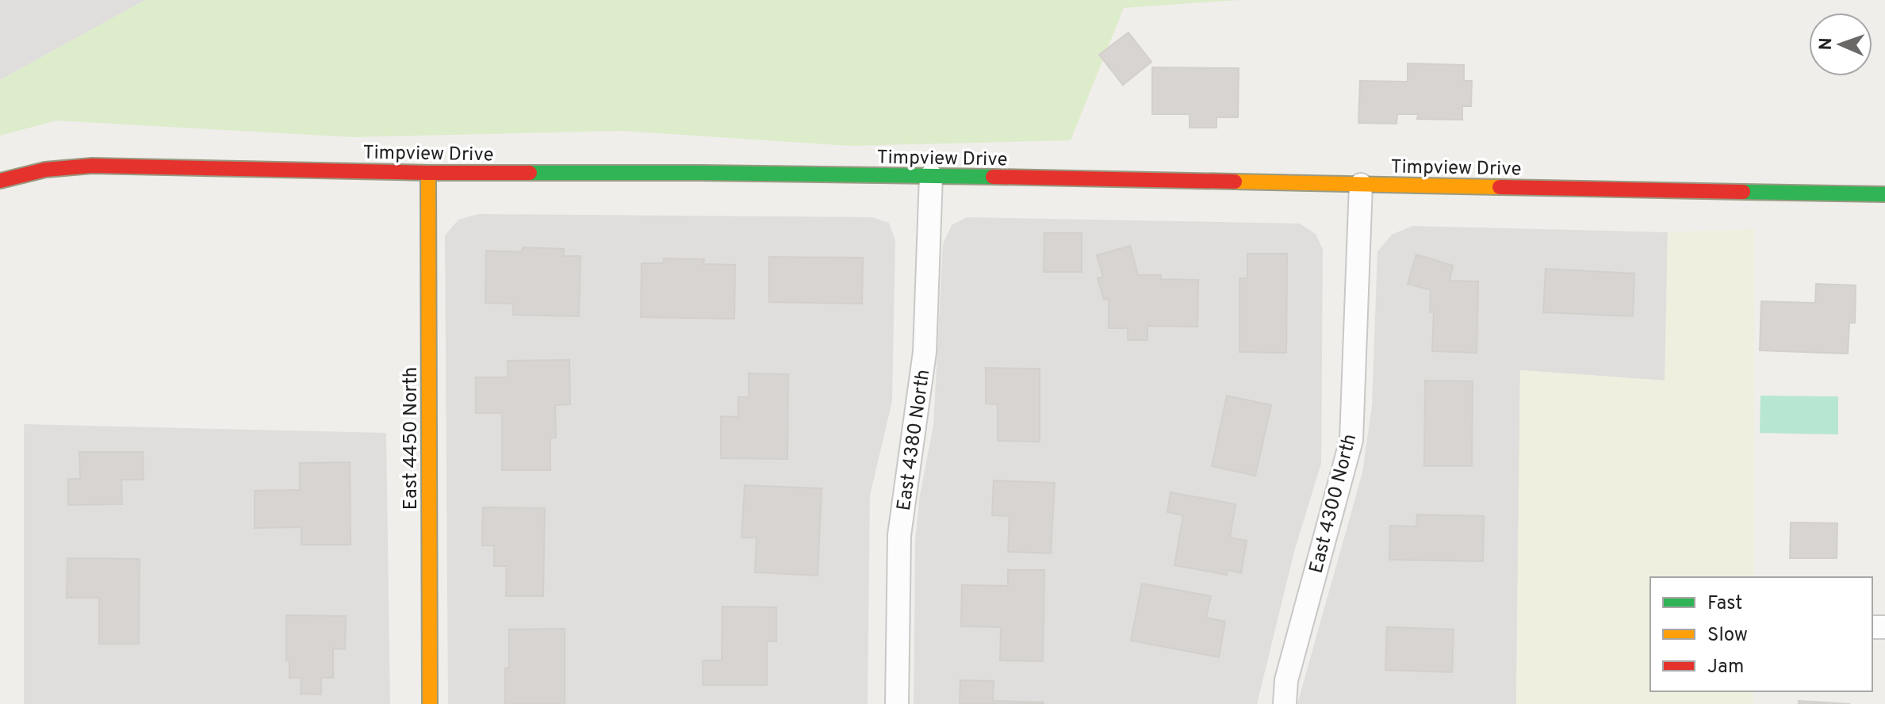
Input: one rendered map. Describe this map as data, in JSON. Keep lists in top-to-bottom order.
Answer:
{
  "streets": {
    "street": [
      "Timpview Drive",
      "East 4450 North",
      "East 4380 North",
      "East 4300 North"
    ]
  },
  "crossings": [
    ["Timpview Drive", "East 4450 North"],
    ["Timpview Drive", "East 4380 North"],
    ["Timpview Drive", "East 4300 North"]
  ],
  "legend": ["Fast", "Slow", "Jam"],
  "north": "left"
}
